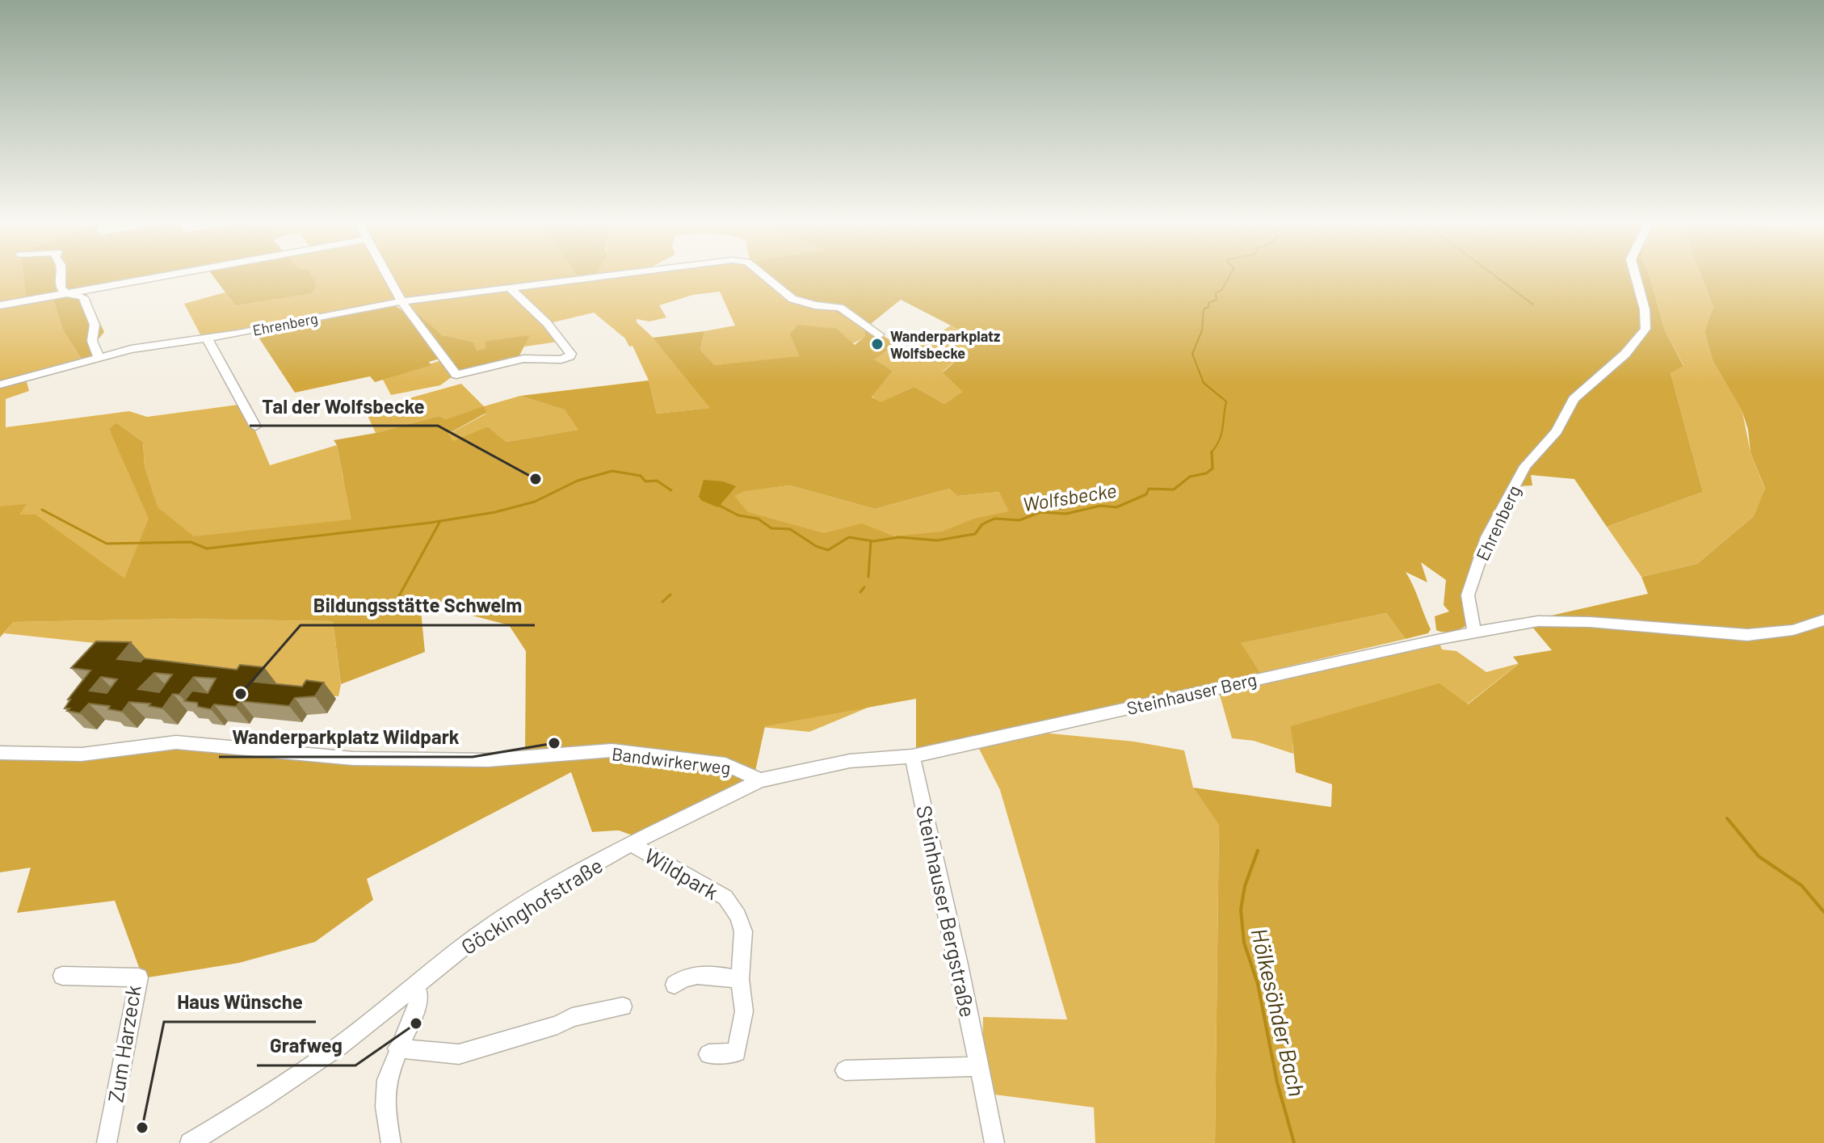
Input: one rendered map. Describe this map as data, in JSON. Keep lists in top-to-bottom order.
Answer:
{
  "streets": {
    "street": [
      "Ehrenberg",
      "Steinhauser Berg",
      "Bandwirkerweg",
      "Wildpark",
      "Göckinghofstraße",
      "Steinhauser Bergstraße",
      "Zum Harzeck"
    ]
  },
  "crossings": [
    ["Ehrenberg", "Steinhauser Berg"],
    ["Steinhauser Berg", "Göckinghofstraße"],
    ["Steinhauser Berg", "Steinhauser Bergstraße"],
    ["Bandwirkerweg", "Göckinghofstraße"],
    ["Wildpark", "Göckinghofstraße"],
    ["Göckinghofstraße", "Steinhauser Bergstraße"]
  ],
  "water": ["Wolfsbecke", "Hölkesöhder Bach"],
  "places": [
    "Wanderparkplatz Wolfsbecke",
    "Tal der Wolfsbecke",
    "Bildungsstätte Schwelm",
    "Wanderparkplatz Wildpark",
    "Grafweg",
    "Haus Wünsche"
  ]
}
